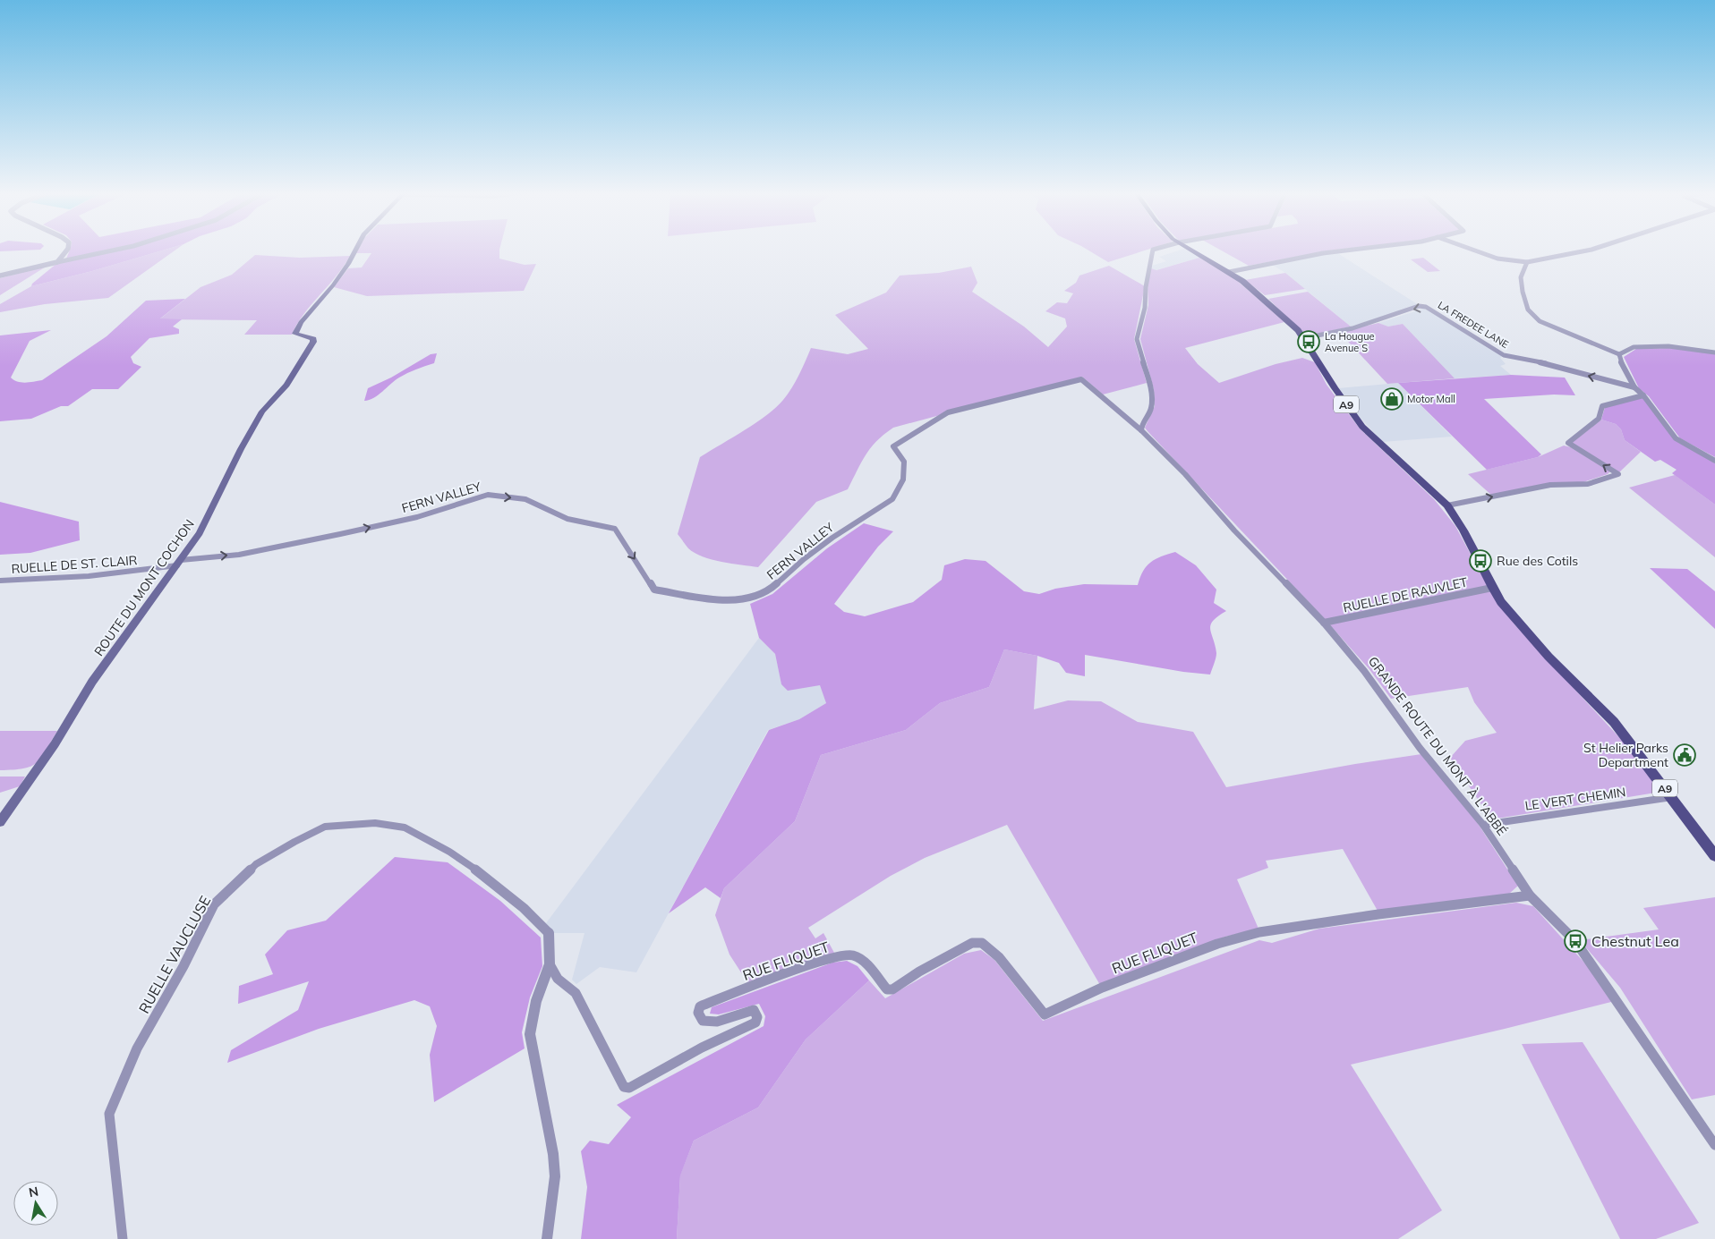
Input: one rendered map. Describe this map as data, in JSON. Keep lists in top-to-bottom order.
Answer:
{
  "streets": {
    "main road": ["A9", "ROUTE DU MONT COCHON"],
    "street": [
      "LA FREDEE LANE",
      "FERN VALLEY",
      "RUELLE DE ST. CLAIR",
      "RUELLE DE RAUVLET",
      "GRANDE ROUTE DU MONT À L'ABBÉ",
      "LE VERT CHEMIN",
      "RUE FLIQUET",
      "RUELLE VAUCLUSE"
    ]
  },
  "crossings": [
    ["LA FREDEE LANE", "A9"],
    ["A9", "RUELLE DE RAUVLET"],
    ["A9", "LE VERT CHEMIN"],
    ["FERN VALLEY", "RUELLE DE ST. CLAIR"],
    ["FERN VALLEY", "ROUTE DU MONT COCHON"],
    ["FERN VALLEY", "GRANDE ROUTE DU MONT À L'ABBÉ"],
    ["RUELLE DE ST. CLAIR", "ROUTE DU MONT COCHON"],
    ["RUELLE DE RAUVLET", "GRANDE ROUTE DU MONT À L'ABBÉ"],
    ["GRANDE ROUTE DU MONT À L'ABBÉ", "LE VERT CHEMIN"],
    ["GRANDE ROUTE DU MONT À L'ABBÉ", "RUE FLIQUET"]
  ],
  "one_way": ["LA FREDEE LANE", "FERN VALLEY"],
  "places": {
    "bus stop": ["La Hougue Avenue S", "Rue des Cotils", "Chestnut Lea"],
    "shop": ["Motor Mall"],
    "public building": ["St Helier Parks Department"]
  },
  "north": "top"
}
